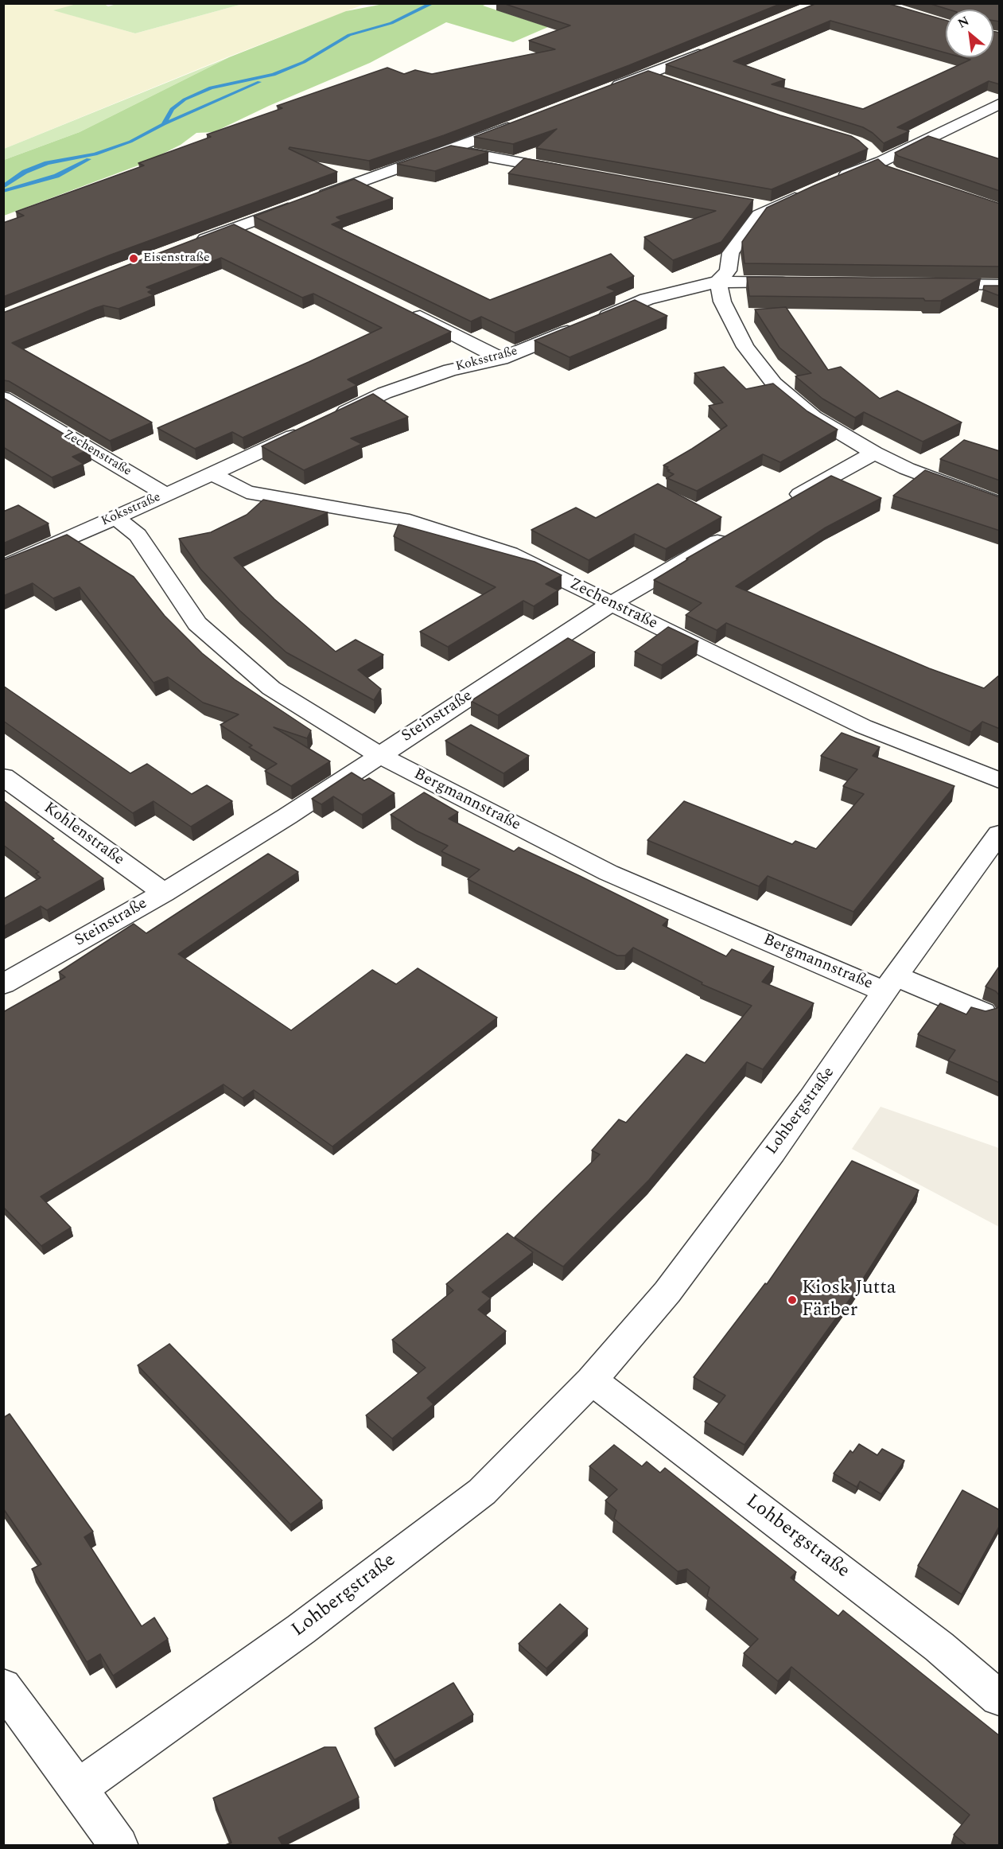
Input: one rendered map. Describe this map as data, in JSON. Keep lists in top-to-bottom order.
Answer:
{
  "streets": {
    "street": [
      "Koksstraße",
      "Zechenstraße",
      "Steinstraße",
      "Bergmannstraße",
      "Kohlenstraße",
      "Lohbergstraße"
    ]
  },
  "crossings": [
    ["Koksstraße", "Zechenstraße"],
    ["Koksstraße", "Bergmannstraße"],
    ["Zechenstraße", "Steinstraße"],
    ["Steinstraße", "Bergmannstraße"],
    ["Steinstraße", "Kohlenstraße"],
    ["Bergmannstraße", "Lohbergstraße"]
  ],
  "places": ["Eisenstraße", "Kiosk Jutta Färber"],
  "north": "top left"
}
